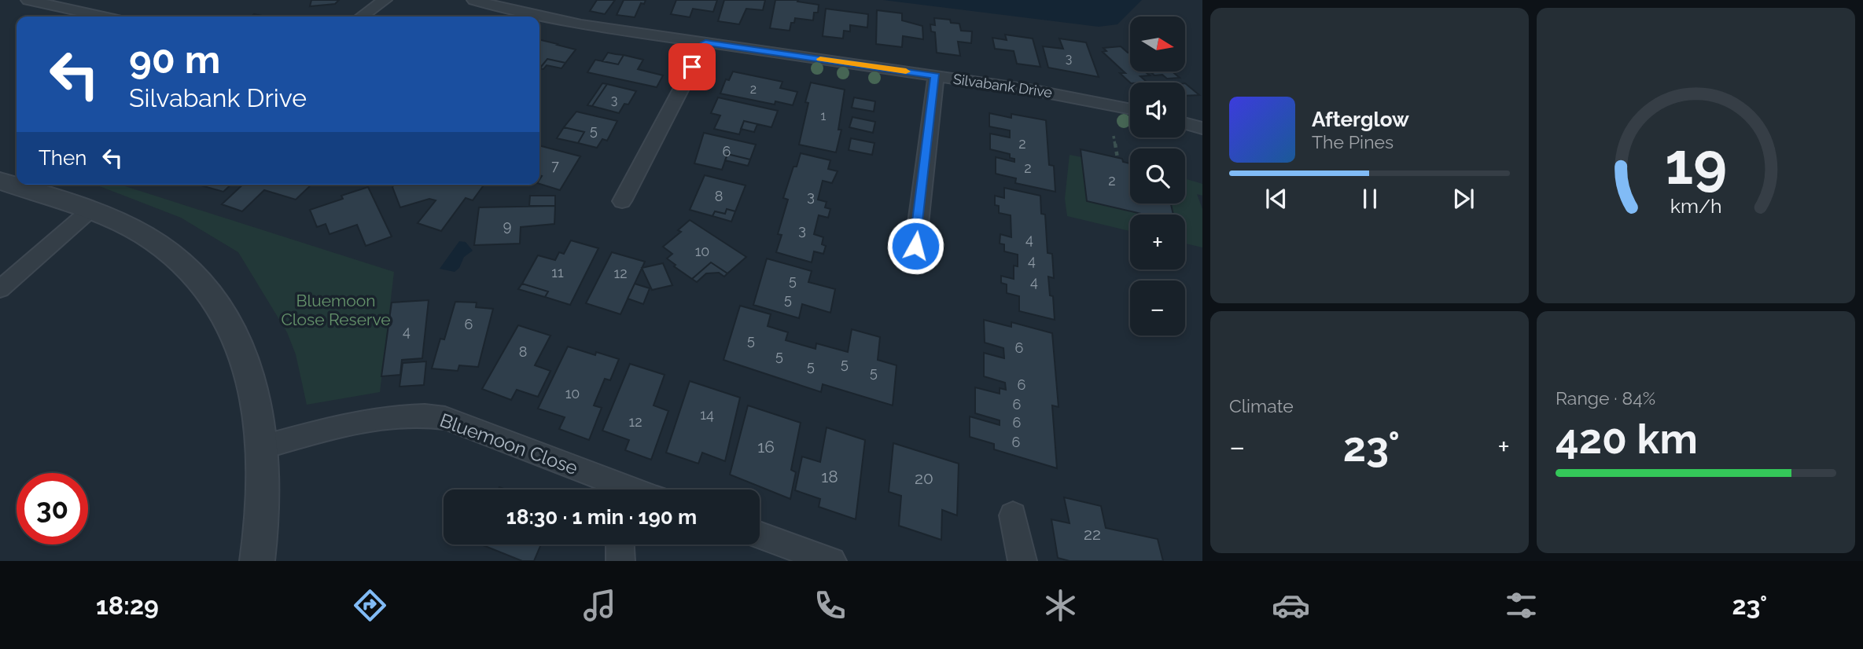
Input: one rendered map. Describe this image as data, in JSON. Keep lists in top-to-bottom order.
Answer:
{
  "streets": {
    "street": ["Silvabank Drive", "Bluemoon Close"]
  },
  "parks": ["Bluemoon Close Reserve"],
  "house_numbers": [
    "3",
    "2",
    "3",
    "1",
    "5",
    "2",
    "6",
    "7",
    "2",
    "2",
    "8",
    "3",
    "9",
    "3",
    "4",
    "10",
    "4",
    "11",
    "12",
    "5",
    "4",
    "5",
    "6",
    "4",
    "5",
    "6",
    "8",
    "5",
    "5",
    "5",
    "5",
    "6",
    "10",
    "6",
    "14",
    "12",
    "6",
    "6",
    "16",
    "18",
    "20",
    "22"
  ],
  "north": "right",
  "page": {
    "map_buttons": ["+", "−"],
    "turn": ["90 m", "Silvabank Drive"],
    "song": ["Afterglow", "The Pines"],
    "then": "Then",
    "tile": [
      "Climate",
      ["Range · 84%", "420 km"]
    ],
    "heat": ["−", "23°", "+"],
    "limit": "30",
    "trip": "18:30 · 1 min · 190 m",
    "tabs": ["18:29", "23°"],
    "gauge": ["19", "km/h"]
  }
}
